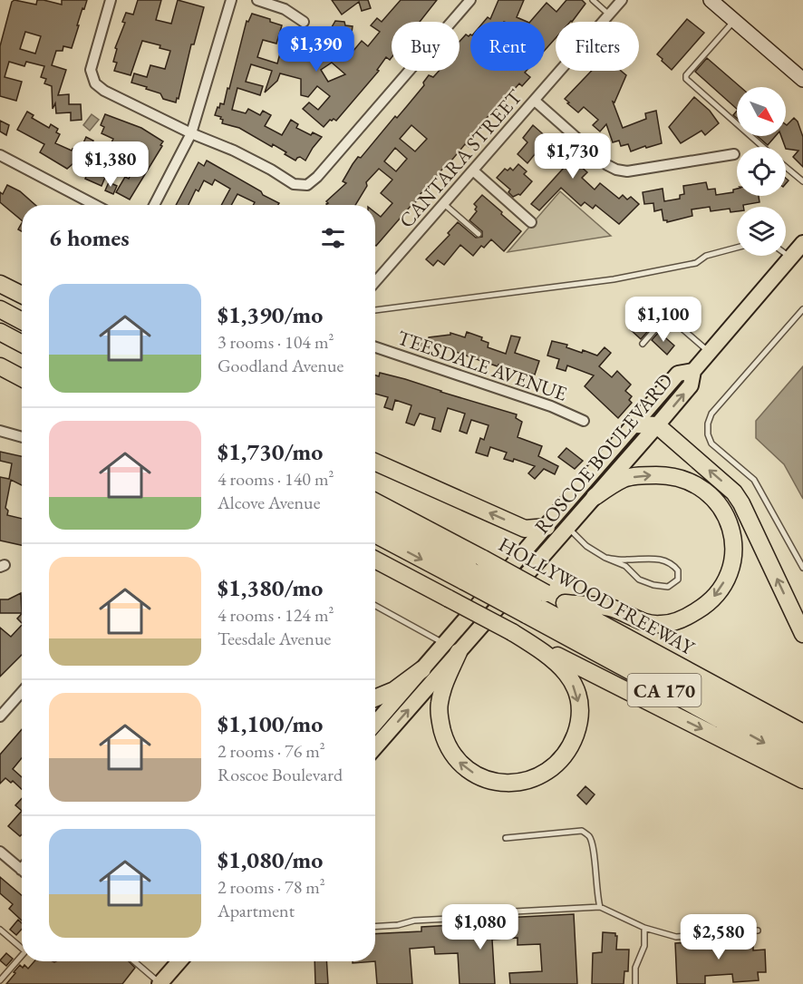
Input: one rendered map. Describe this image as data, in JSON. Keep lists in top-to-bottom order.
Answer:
{
  "streets": {
    "highway": ["HOLLYWOOD FREEWAY", "CA 170"],
    "main road": ["ROSCOE BOULEVARD"],
    "street": ["CANTARA STREET", "TEESDALE AVENUE"]
  },
  "north": "bottom right",
  "page": {
    "chip": ["Buy", "Rent", "Filters"],
    "price": [
      "$1,390",
      "$1,730",
      "$1,380",
      "$1,100",
      "$1,080",
      "$2,580"
    ],
    "heading": "6 homes",
    "list": [
      {
        "name": "$1,390/mo",
        "note": "3 rooms · 104 m² · Goodland Avenue"
      },
      {
        "name": "$1,730/mo",
        "note": "4 rooms · 140 m² · Alcove Avenue"
      },
      {
        "name": "$1,380/mo",
        "note": "4 rooms · 124 m² · Teesdale Avenue"
      },
      {
        "name": "$1,100/mo",
        "note": "2 rooms · 76 m² · Roscoe Boulevard"
      },
      {
        "name": "$1,080/mo",
        "note": "2 rooms · 78 m² · Apartment"
      }
    ]
  }
}
